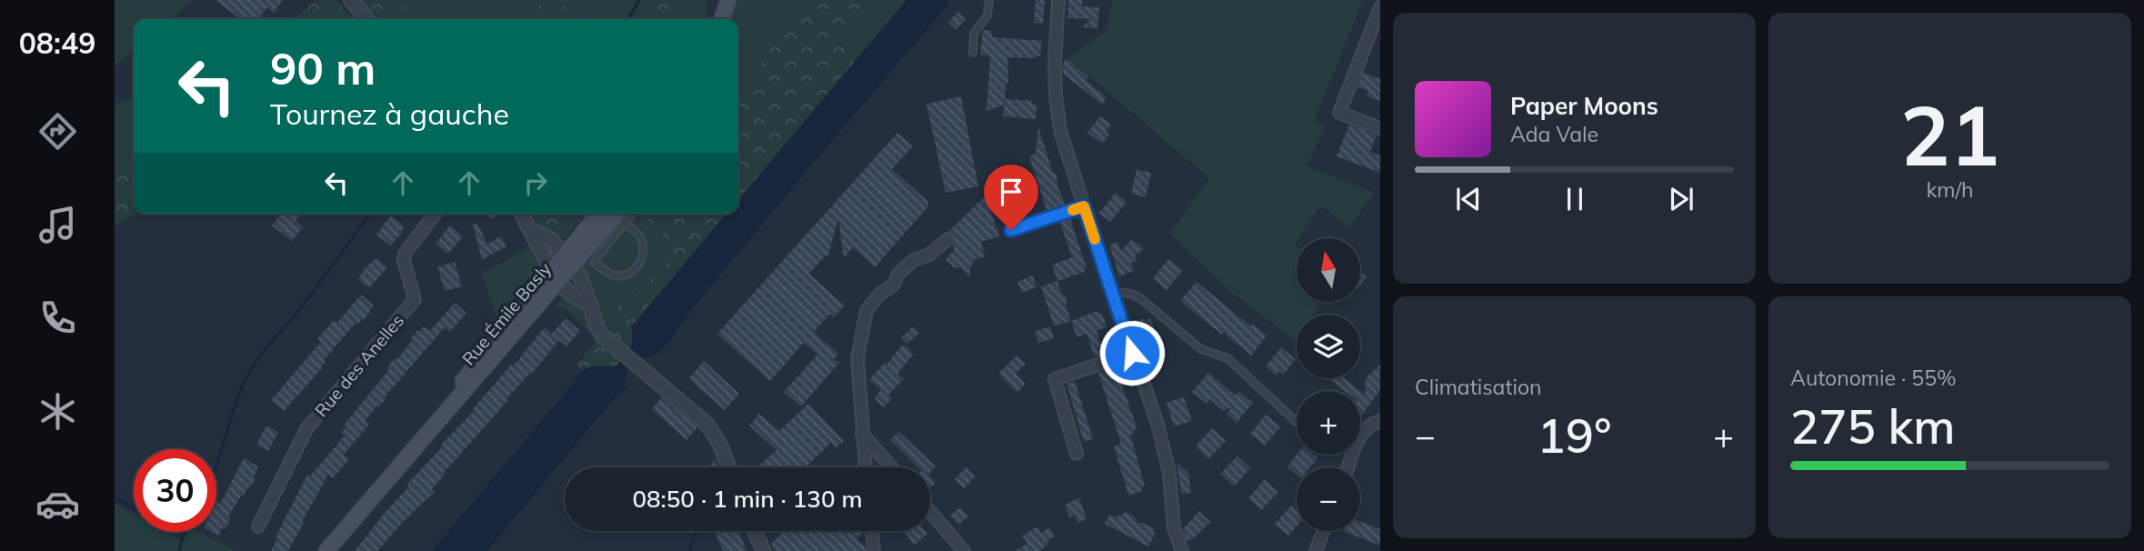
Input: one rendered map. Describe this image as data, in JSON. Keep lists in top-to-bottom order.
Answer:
{
  "streets": {
    "main road": ["Rue Émile Basly"],
    "street": ["Rue des Anelles"]
  },
  "north": "top",
  "page": {
    "tabs": "08:49",
    "tile": [
      ["21", "km/h"],
      "Climatisation",
      ["Autonomie · 55%", "275 km"]
    ],
    "turn": ["90 m", "Tournez à gauche"],
    "song": ["Paper Moons", "Ada Vale"],
    "map_buttons": ["+", "−"],
    "heat": ["−", "19°", "+"],
    "limit": "30",
    "trip": "08:50 · 1 min · 130 m"
  }
}
